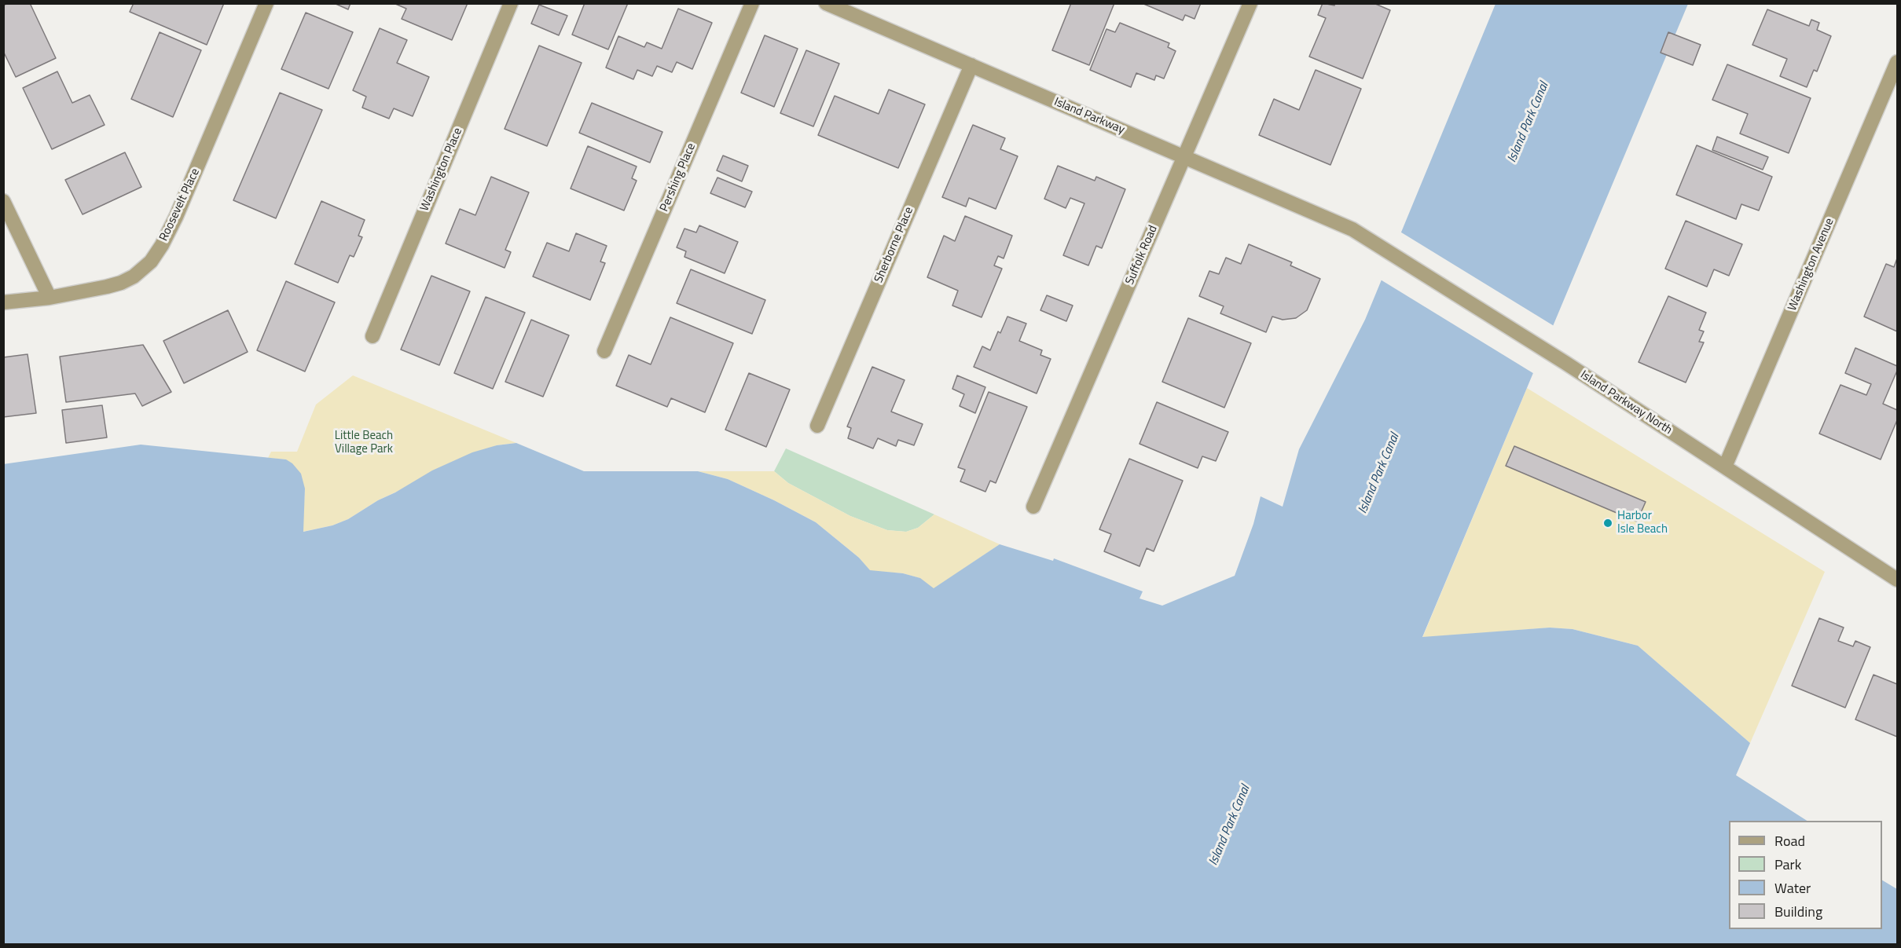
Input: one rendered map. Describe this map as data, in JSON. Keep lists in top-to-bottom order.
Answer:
{
  "streets": {
    "street": [
      "Island Parkway",
      "Washington Place",
      "Pershing Place",
      "Roosevelt Place",
      "Sherborne Place",
      "Suffolk Road",
      "Washington Avenue",
      "Island Parkway North"
    ]
  },
  "crossings": [
    ["Island Parkway", "Sherborne Place"],
    ["Island Parkway", "Suffolk Road"],
    ["Island Parkway", "Island Parkway North"],
    ["Washington Avenue", "Island Parkway North"]
  ],
  "water": ["Island Park Canal"],
  "parks": ["Little Beach Village Park"],
  "places": ["Harbor Isle Beach"],
  "legend": [
    "Road",
    "Park",
    "Water",
    "Building"
  ]
}
